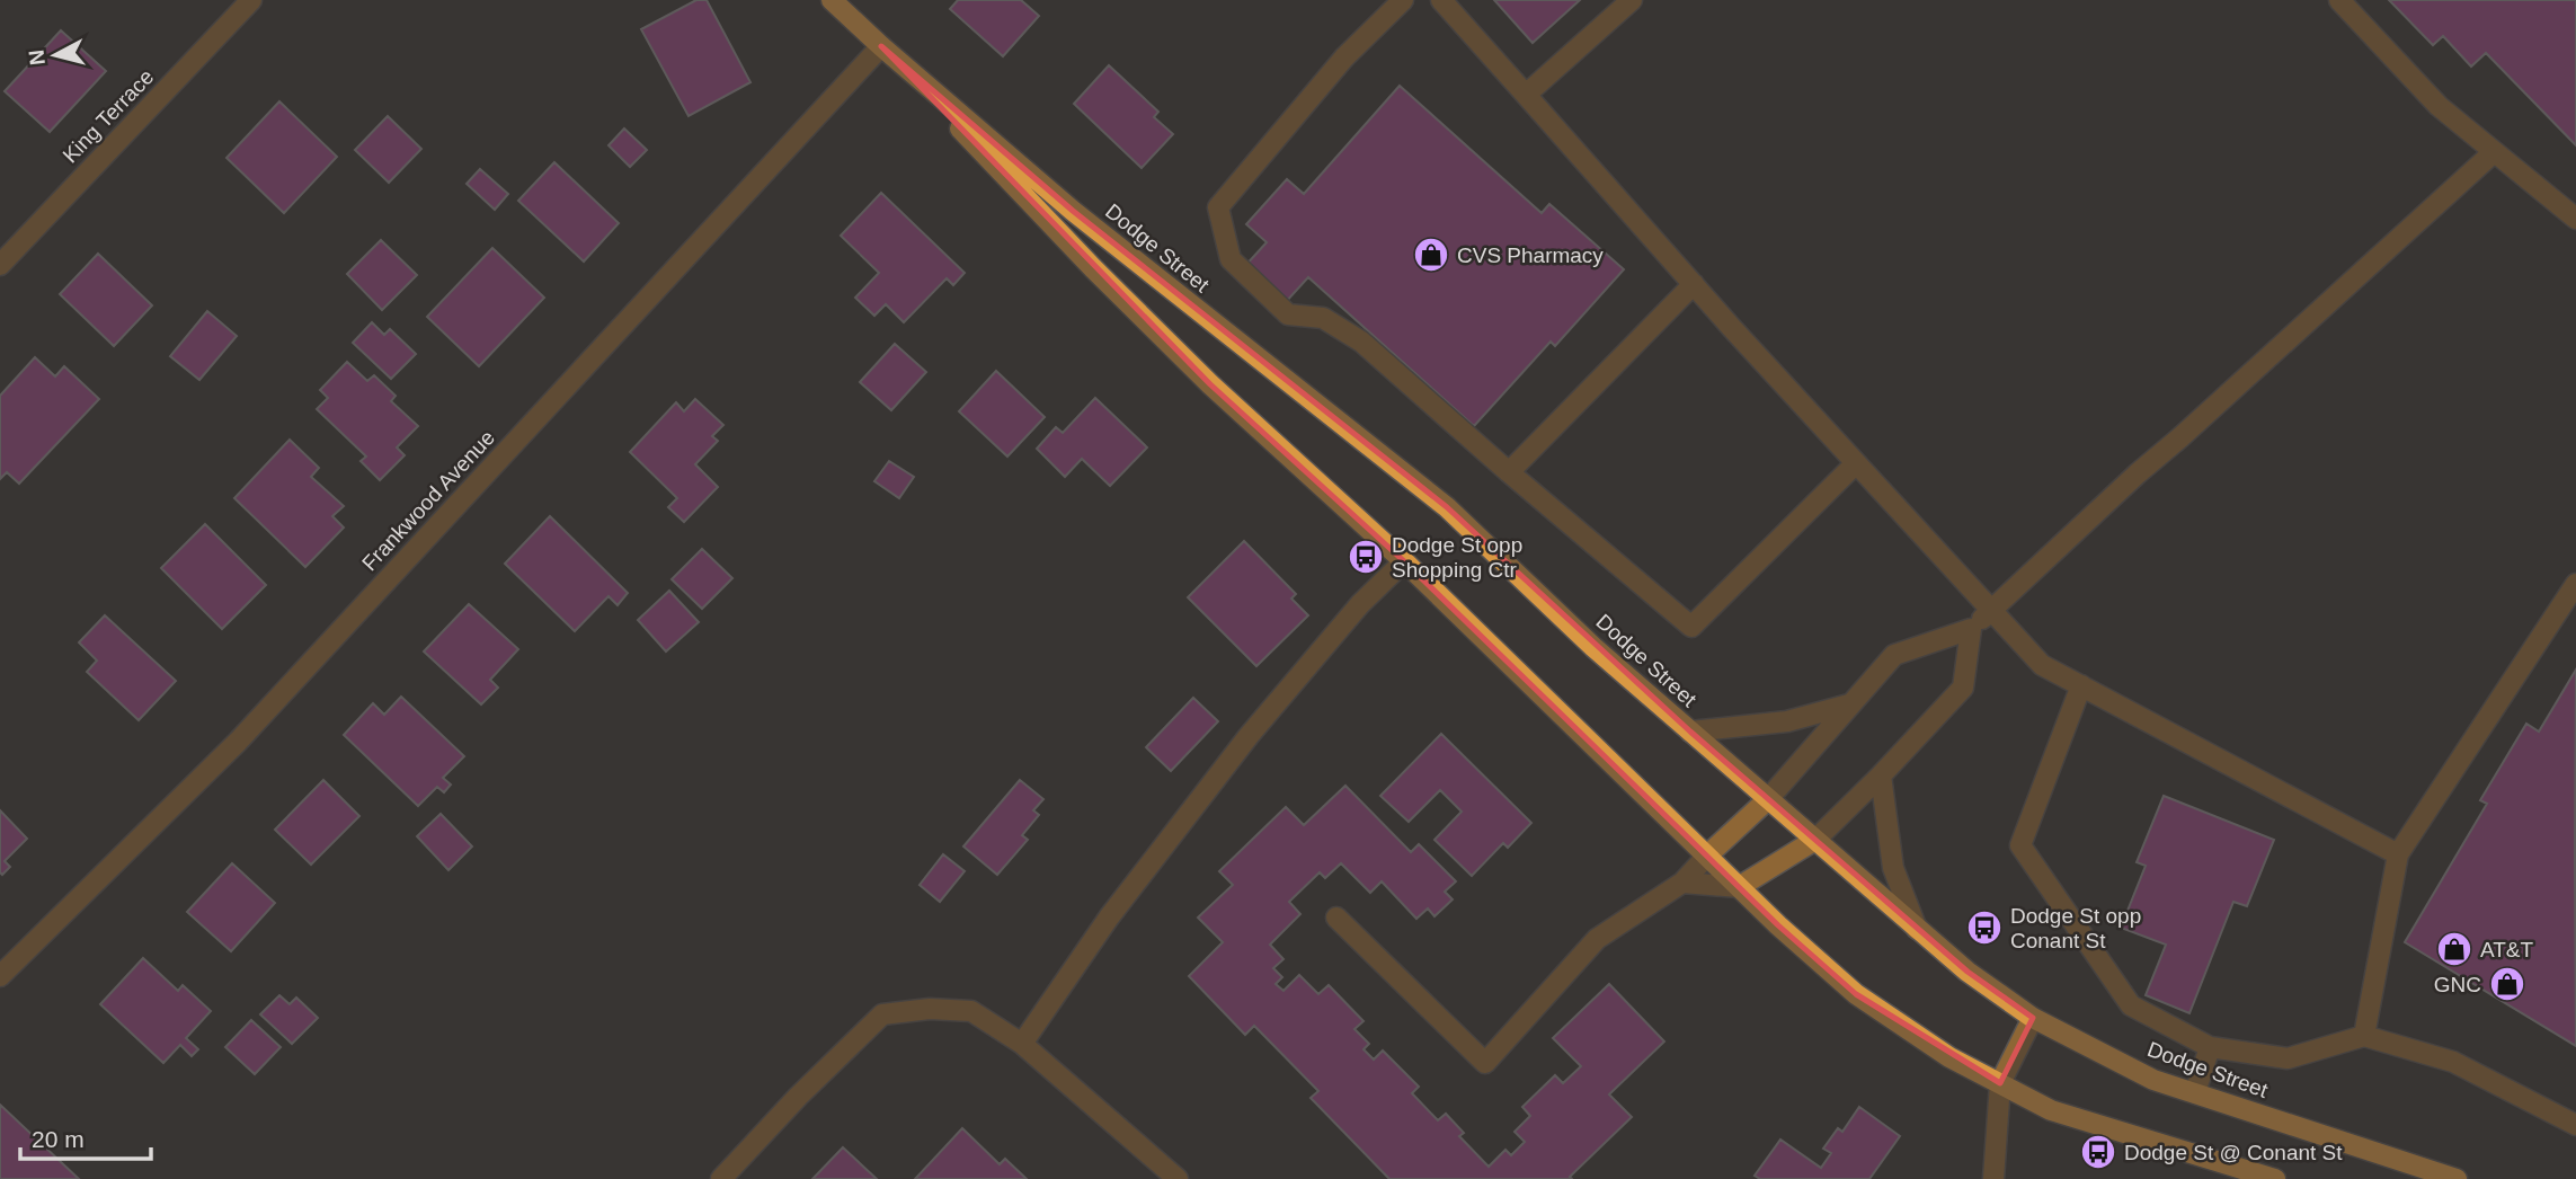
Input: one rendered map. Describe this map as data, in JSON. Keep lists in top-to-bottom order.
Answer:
{
  "streets": {
    "main road": ["Dodge Street"],
    "street": ["King Terrace", "Frankwood Avenue"]
  },
  "crossings": [
    ["Dodge Street", "Frankwood Avenue"]
  ],
  "places": {
    "shop": ["CVS Pharmacy", "AT&T", "GNC"],
    "bus stop": ["Dodge St opp Shopping Ctr", "Dodge St opp Conant St", "Dodge St @ Conant St"]
  },
  "scale_bar": "20 m",
  "north": "left"
}
